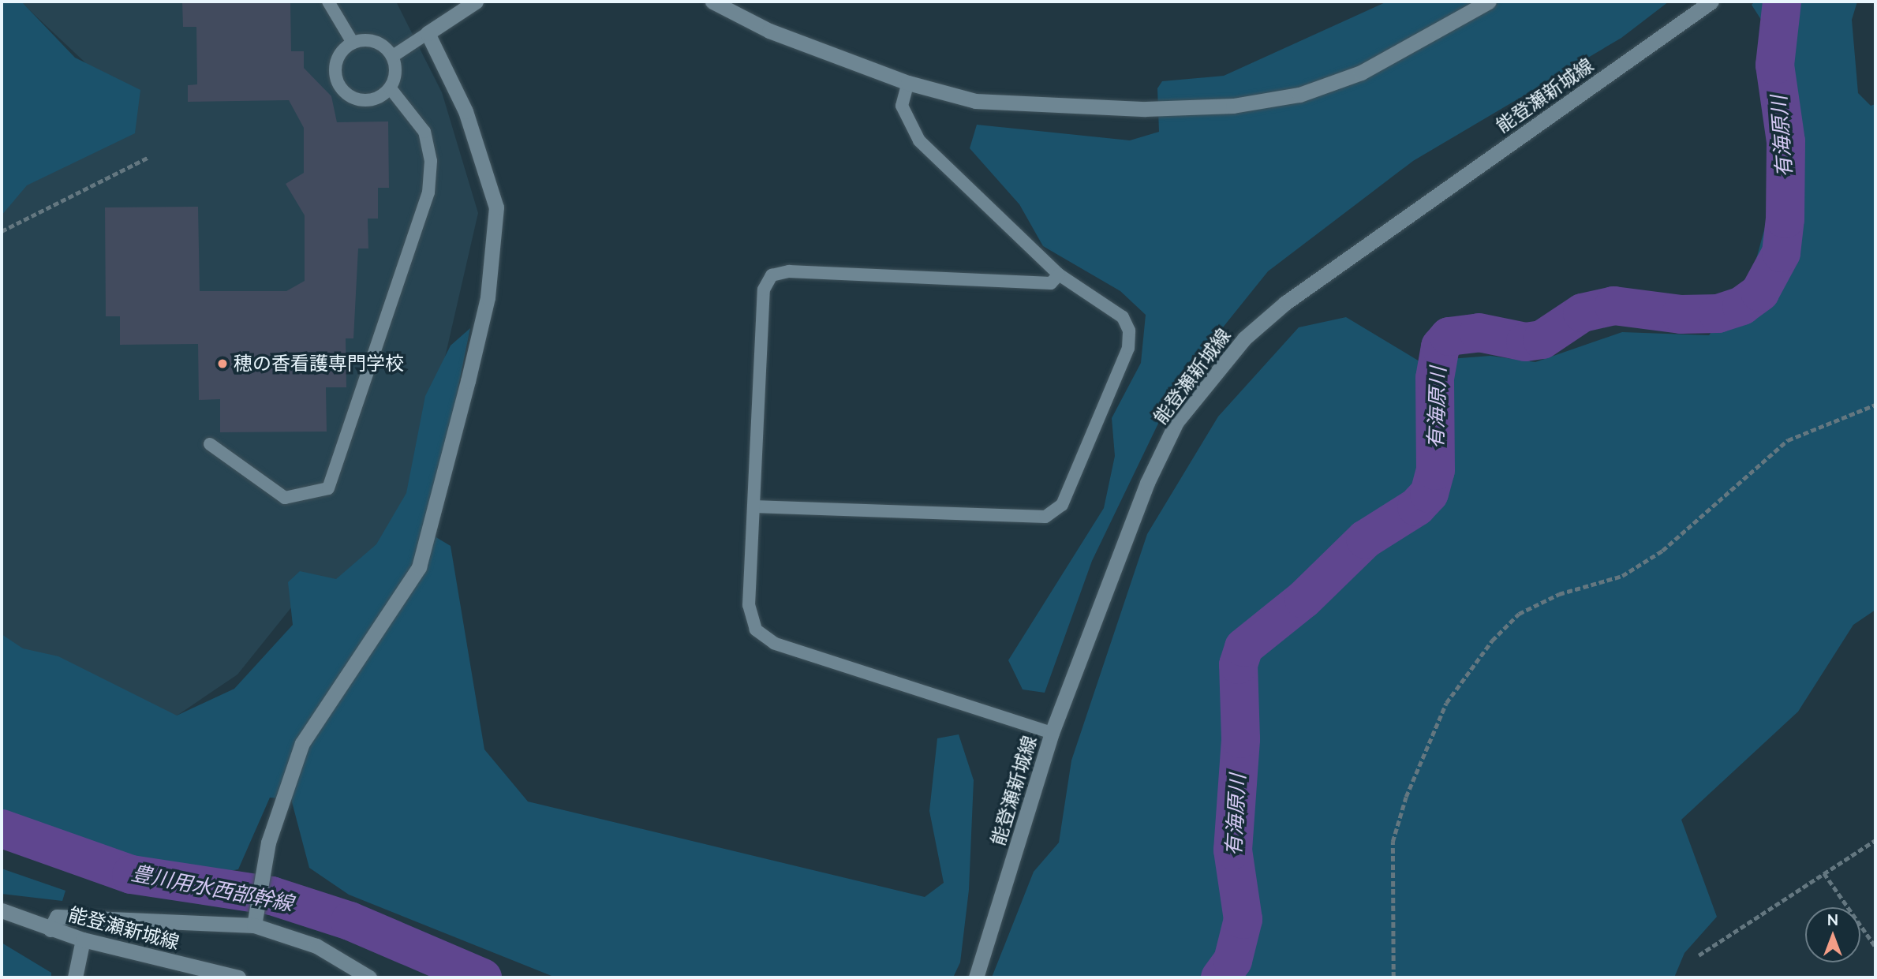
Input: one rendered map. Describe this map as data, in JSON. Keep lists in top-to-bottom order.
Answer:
{
  "streets": {
    "street": ["能登瀬新城線"]
  },
  "water": ["有海原川", "豊川用水西部幹線"],
  "places": ["穂の香看護専門学校"],
  "north": "top"
}
